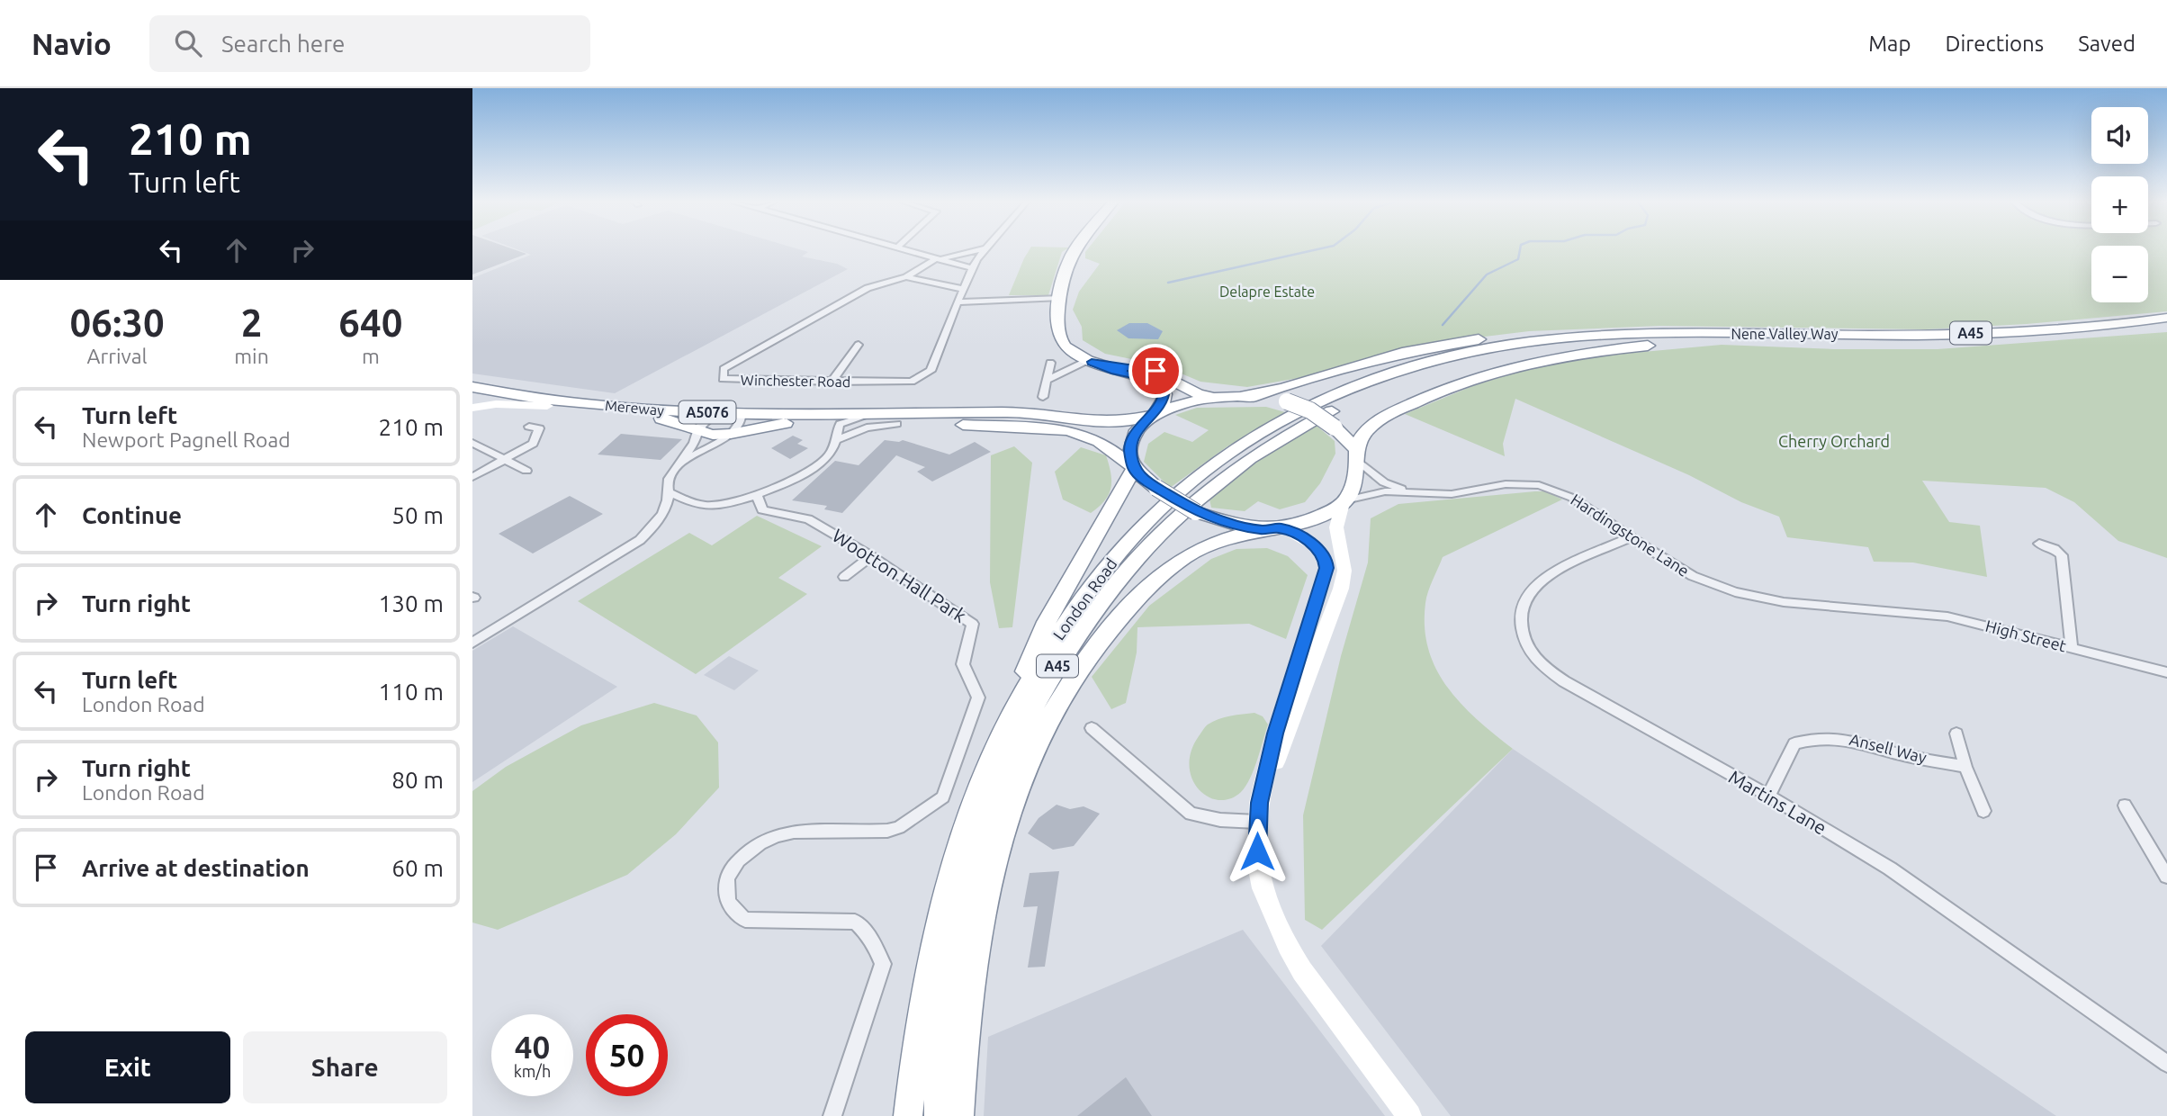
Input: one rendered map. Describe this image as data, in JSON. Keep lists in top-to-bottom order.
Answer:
{
  "streets": {
    "highway": [
      "A45",
      "Nene Valley Way",
      "Mereway",
      "A5076",
      "London Road"
    ],
    "street": [
      "Winchester Road",
      "Hardingstone Lane",
      "Wootton Hall Park",
      "High Street",
      "Ansell Way",
      "Martins Lane"
    ]
  },
  "crossings": [
    ["Nene Valley Way", "London Road"],
    ["Mereway", "Hardingstone Lane"],
    ["Hardingstone Lane", "High Street"],
    ["Hardingstone Lane", "Martins Lane"],
    ["Ansell Way", "Martins Lane"]
  ],
  "parks": ["Delapre Estate", "Cherry Orchard"],
  "page": {
    "header": "Navio",
    "search": "Search here",
    "nav": ["Map", "Directions", "Saved"],
    "turn": ["210 m", "Turn left"],
    "map_buttons": ["+", "−"],
    "eta": [
      "06:30",
      "Arrival",
      "2",
      "min",
      "640",
      "m"
    ],
    "list": [
      {
        "name": "Turn left",
        "note": "Newport Pagnell Road",
        "value": "210 m"
      },
      {
        "name": "Continue",
        "value": "50 m"
      },
      {
        "name": "Turn right",
        "value": "130 m"
      },
      {
        "name": "Turn left",
        "note": "London Road",
        "value": "110 m"
      },
      {
        "name": "Turn right",
        "note": "London Road",
        "value": "80 m"
      },
      {
        "name": "Arrive at destination",
        "value": "60 m"
      }
    ],
    "speed": "40 km/h",
    "limit": "50",
    "buttons": ["Exit", "Share"]
  }
}
